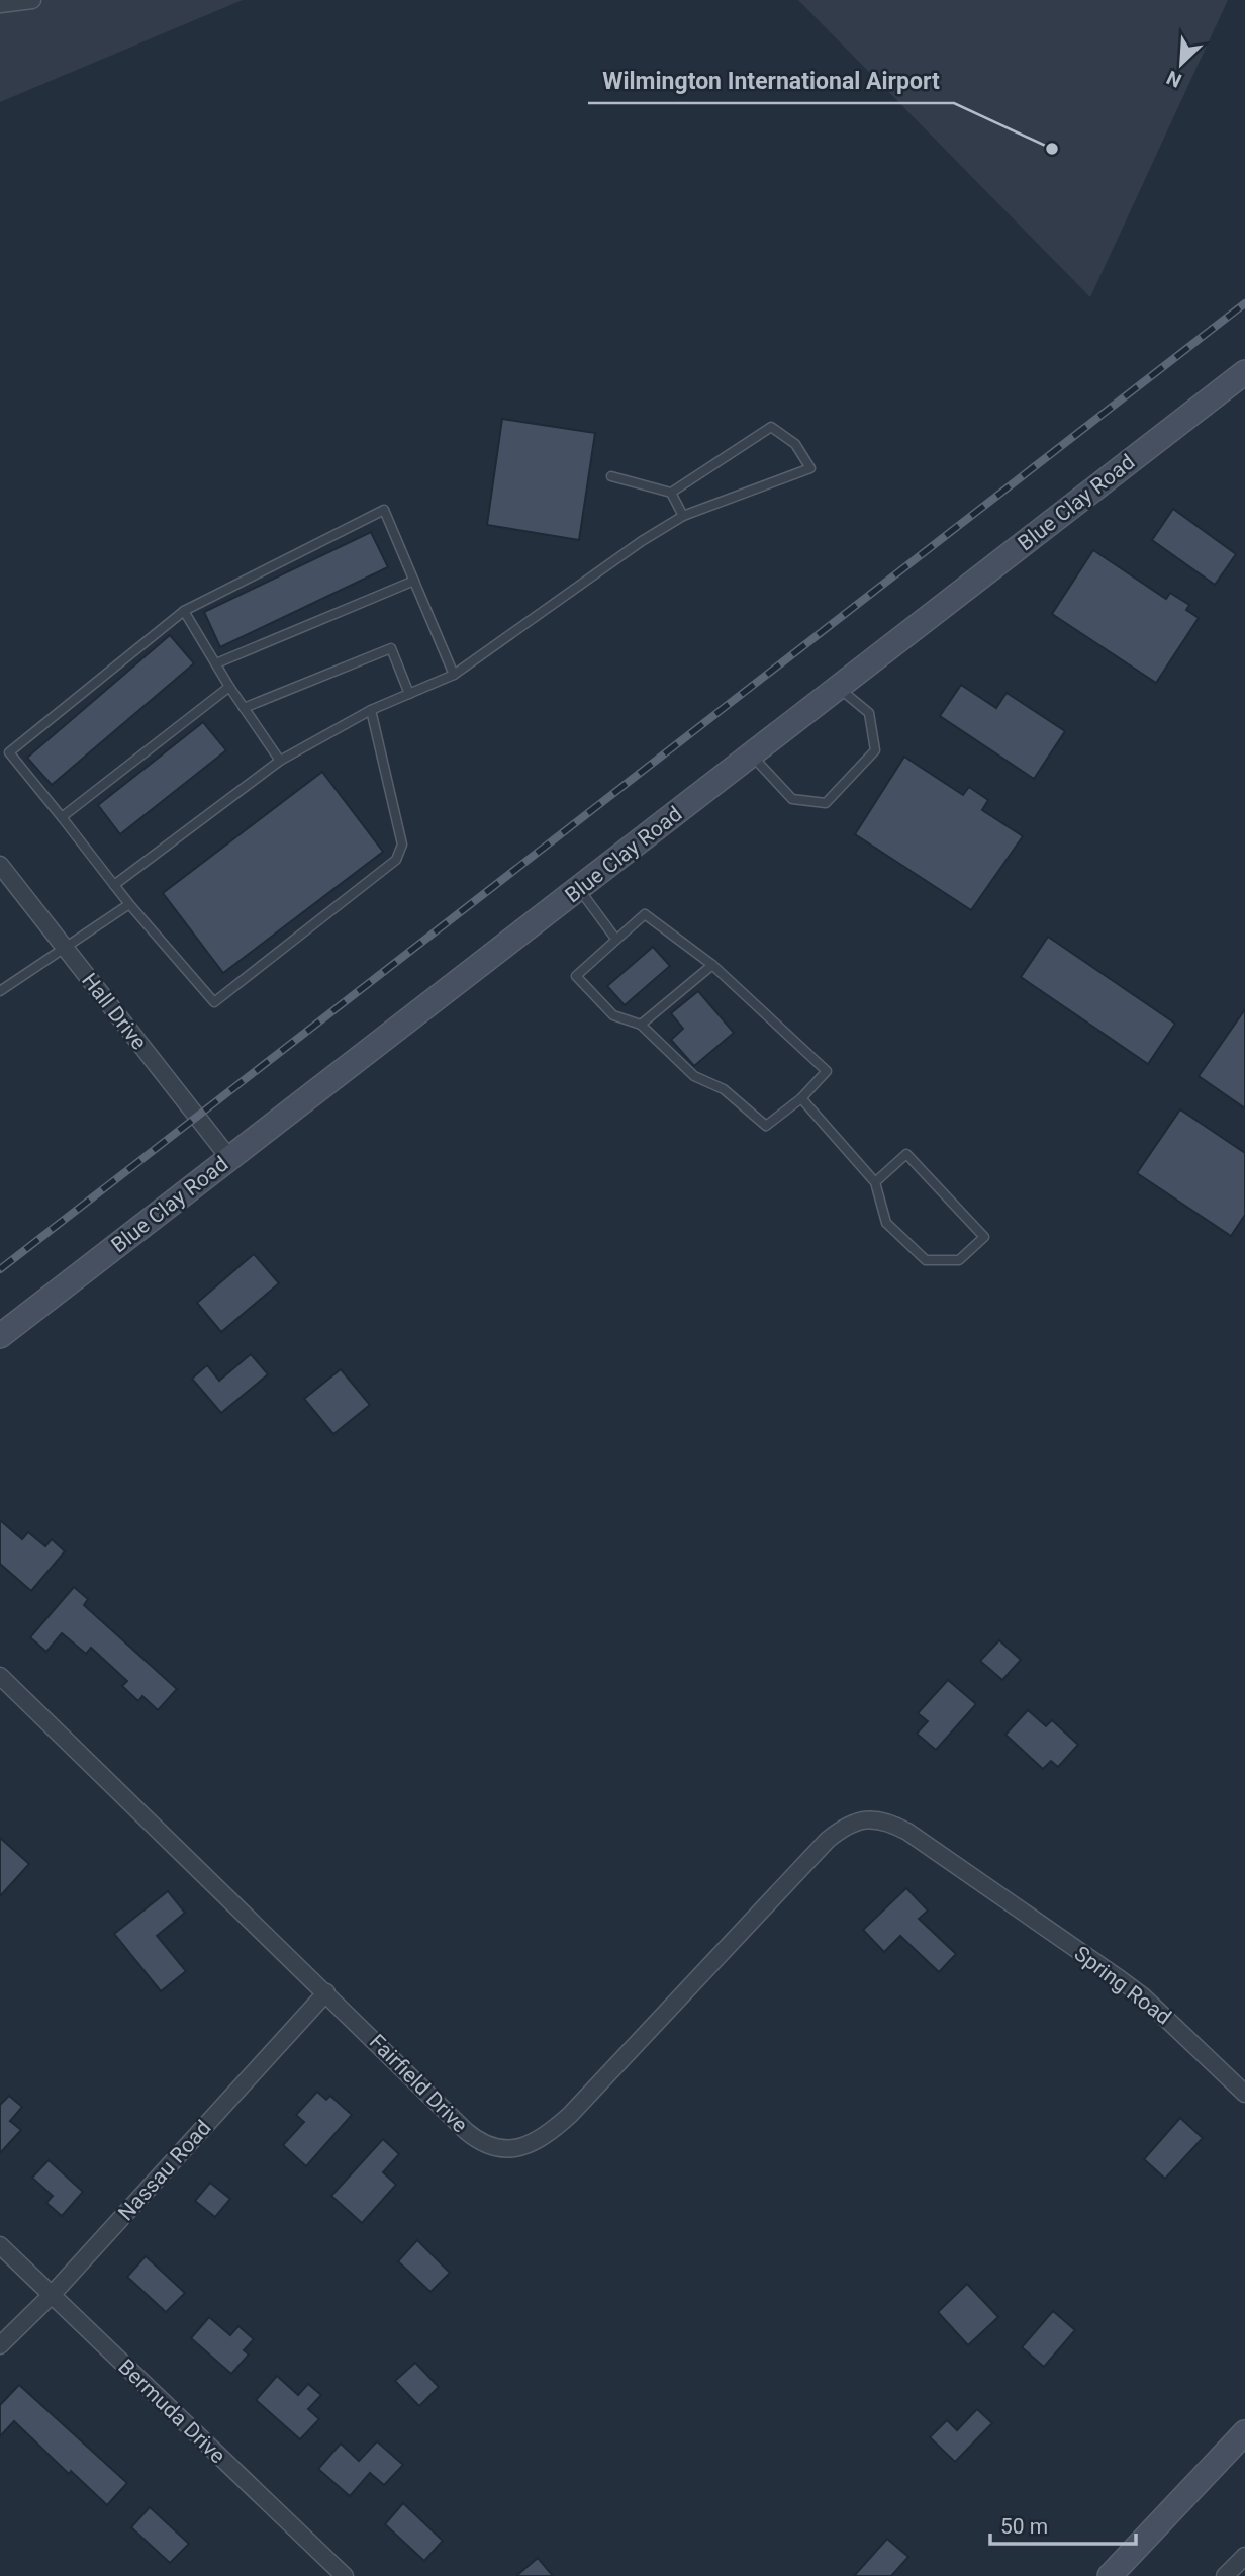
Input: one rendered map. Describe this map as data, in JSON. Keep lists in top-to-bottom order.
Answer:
{
  "streets": {
    "street": [
      "Blue Clay Road",
      "Hall Drive",
      "Spring Road",
      "Fairfield Drive",
      "Nassau Road",
      "Bermuda Drive"
    ]
  },
  "crossings": [
    ["Blue Clay Road", "Hall Drive"],
    ["Spring Road", "Fairfield Drive"],
    ["Fairfield Drive", "Nassau Road"],
    ["Nassau Road", "Bermuda Drive"]
  ],
  "places": ["Wilmington International Airport"],
  "scale_bar": "50 m",
  "north": "bottom left"
}
